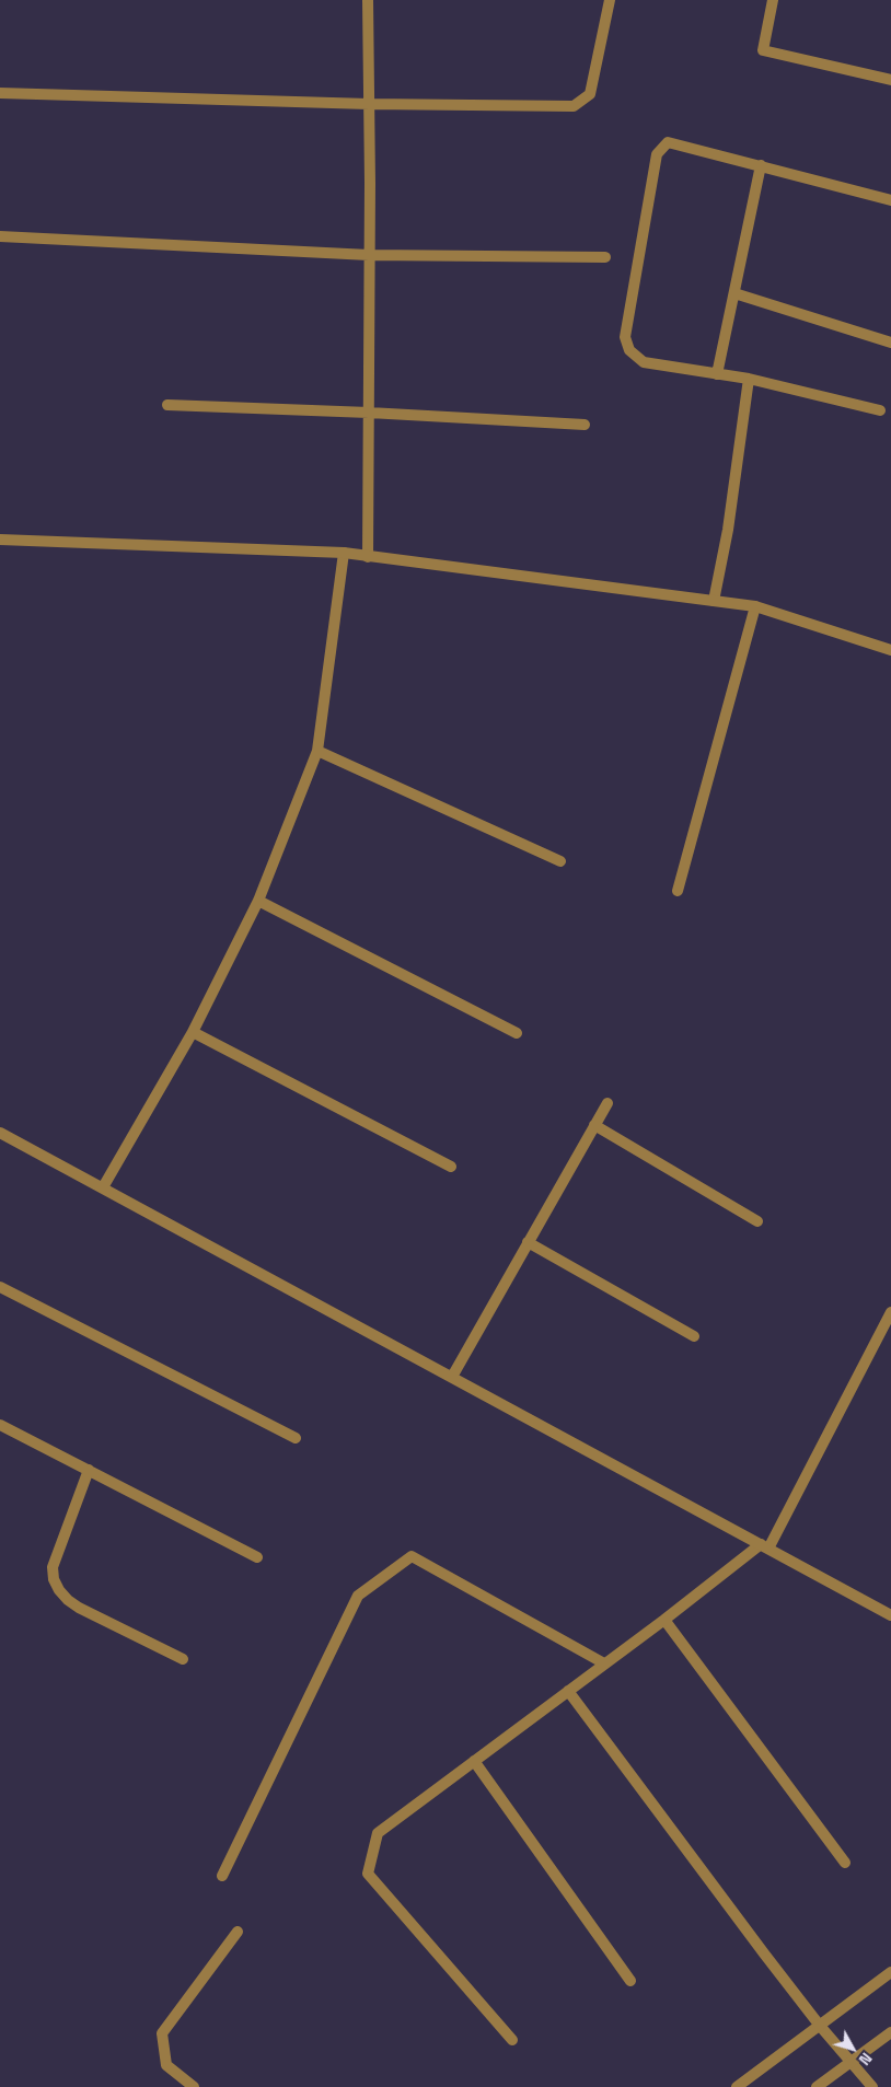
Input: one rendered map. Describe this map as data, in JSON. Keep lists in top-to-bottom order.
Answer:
{
  "north": "bottom right"
}
